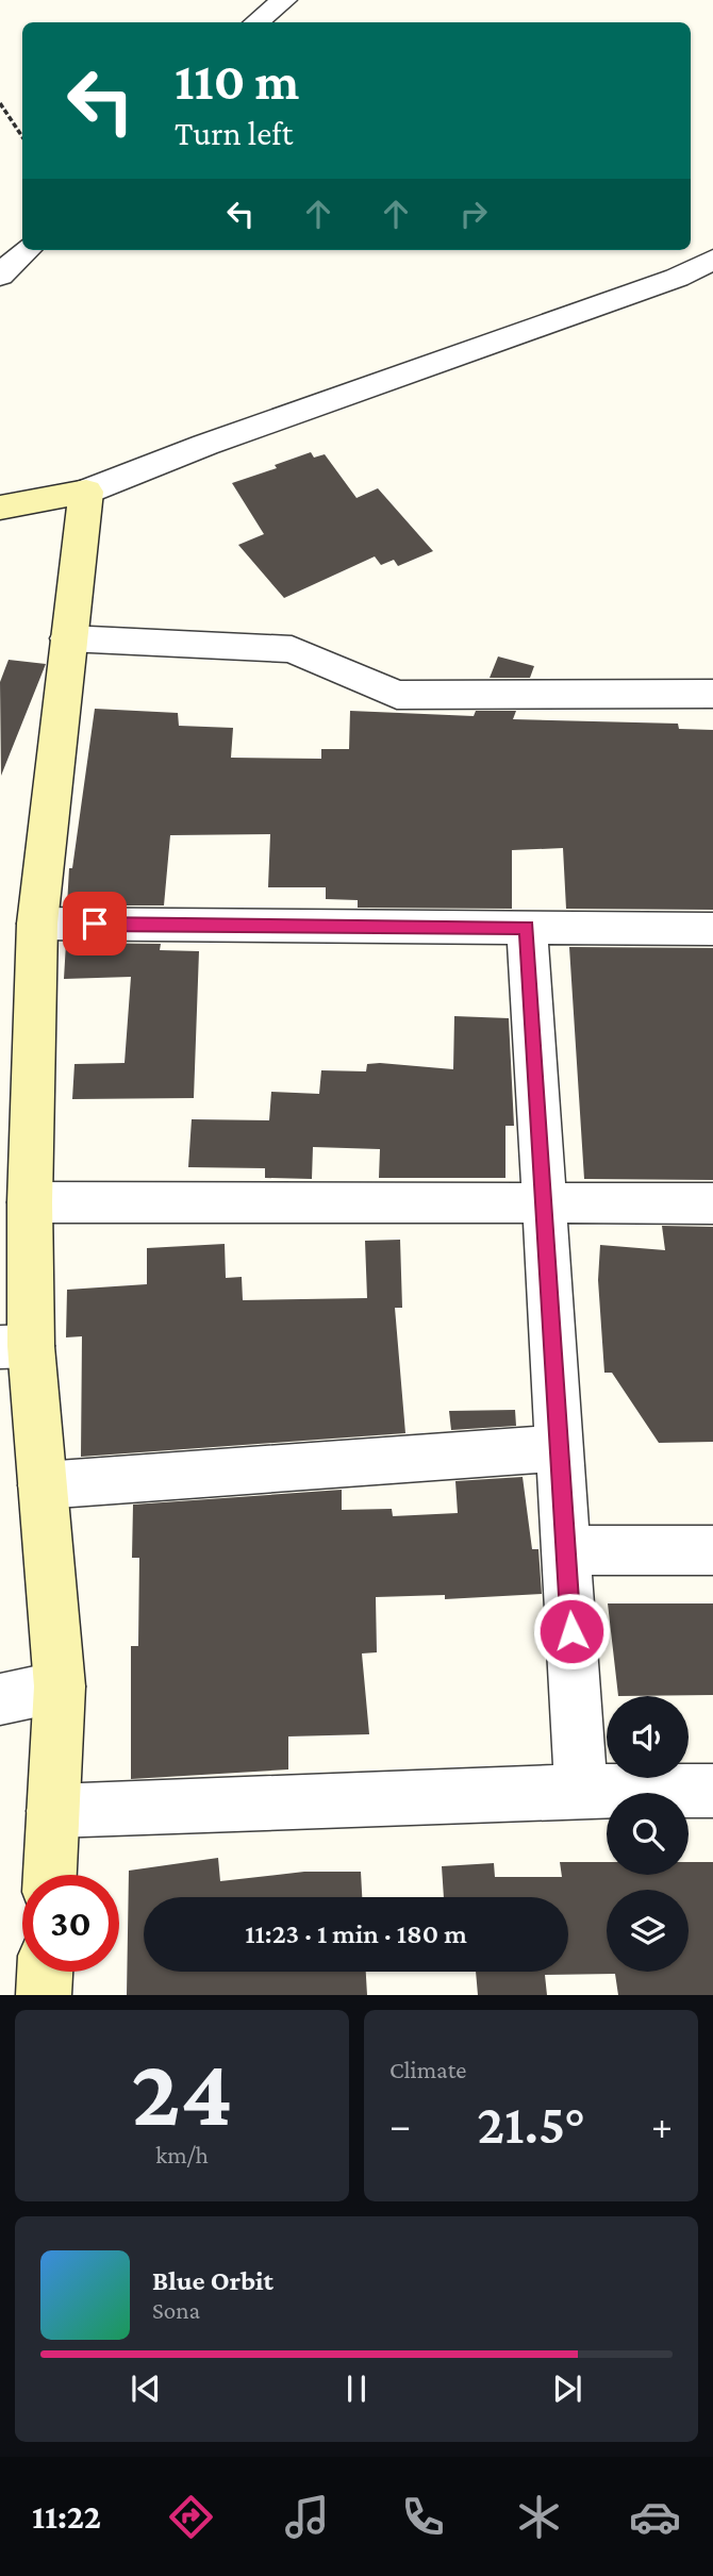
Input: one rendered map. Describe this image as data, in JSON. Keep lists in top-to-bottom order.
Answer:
{
  "page": {
    "turn": ["110 m", "Turn left"],
    "limit": "30",
    "trip": "11:23 · 1 min · 180 m",
    "tile": [
      ["24", "km/h"],
      "Climate"
    ],
    "heat": ["−", "21.5°", "+"],
    "song": ["Blue Orbit", "Sona"],
    "tabs": "11:22"
  }
}
